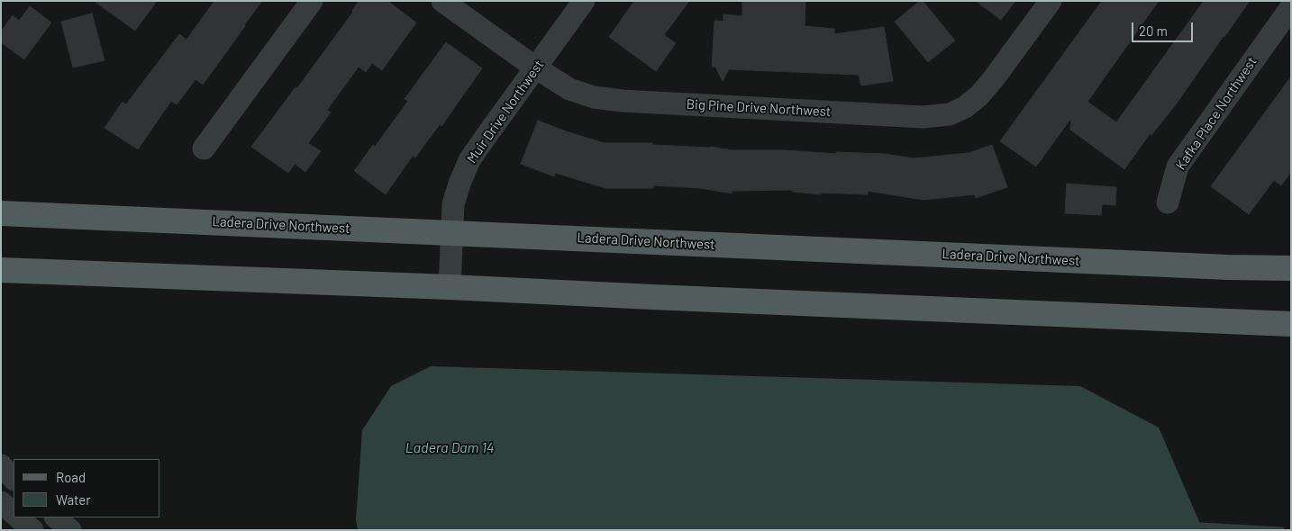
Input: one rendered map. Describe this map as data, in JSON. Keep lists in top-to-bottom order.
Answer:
{
  "streets": {
    "main road": ["Ladera Drive Northwest"],
    "street": ["Big Pine Drive Northwest", "Muir Drive Northwest", "Kafka Place Northwest"]
  },
  "crossings": [
    ["Big Pine Drive Northwest", "Muir Drive Northwest"],
    ["Muir Drive Northwest", "Ladera Drive Northwest"]
  ],
  "water": ["Ladera Dam 14"],
  "legend": ["Road", "Water"],
  "scale_bar": "20 m"
}
